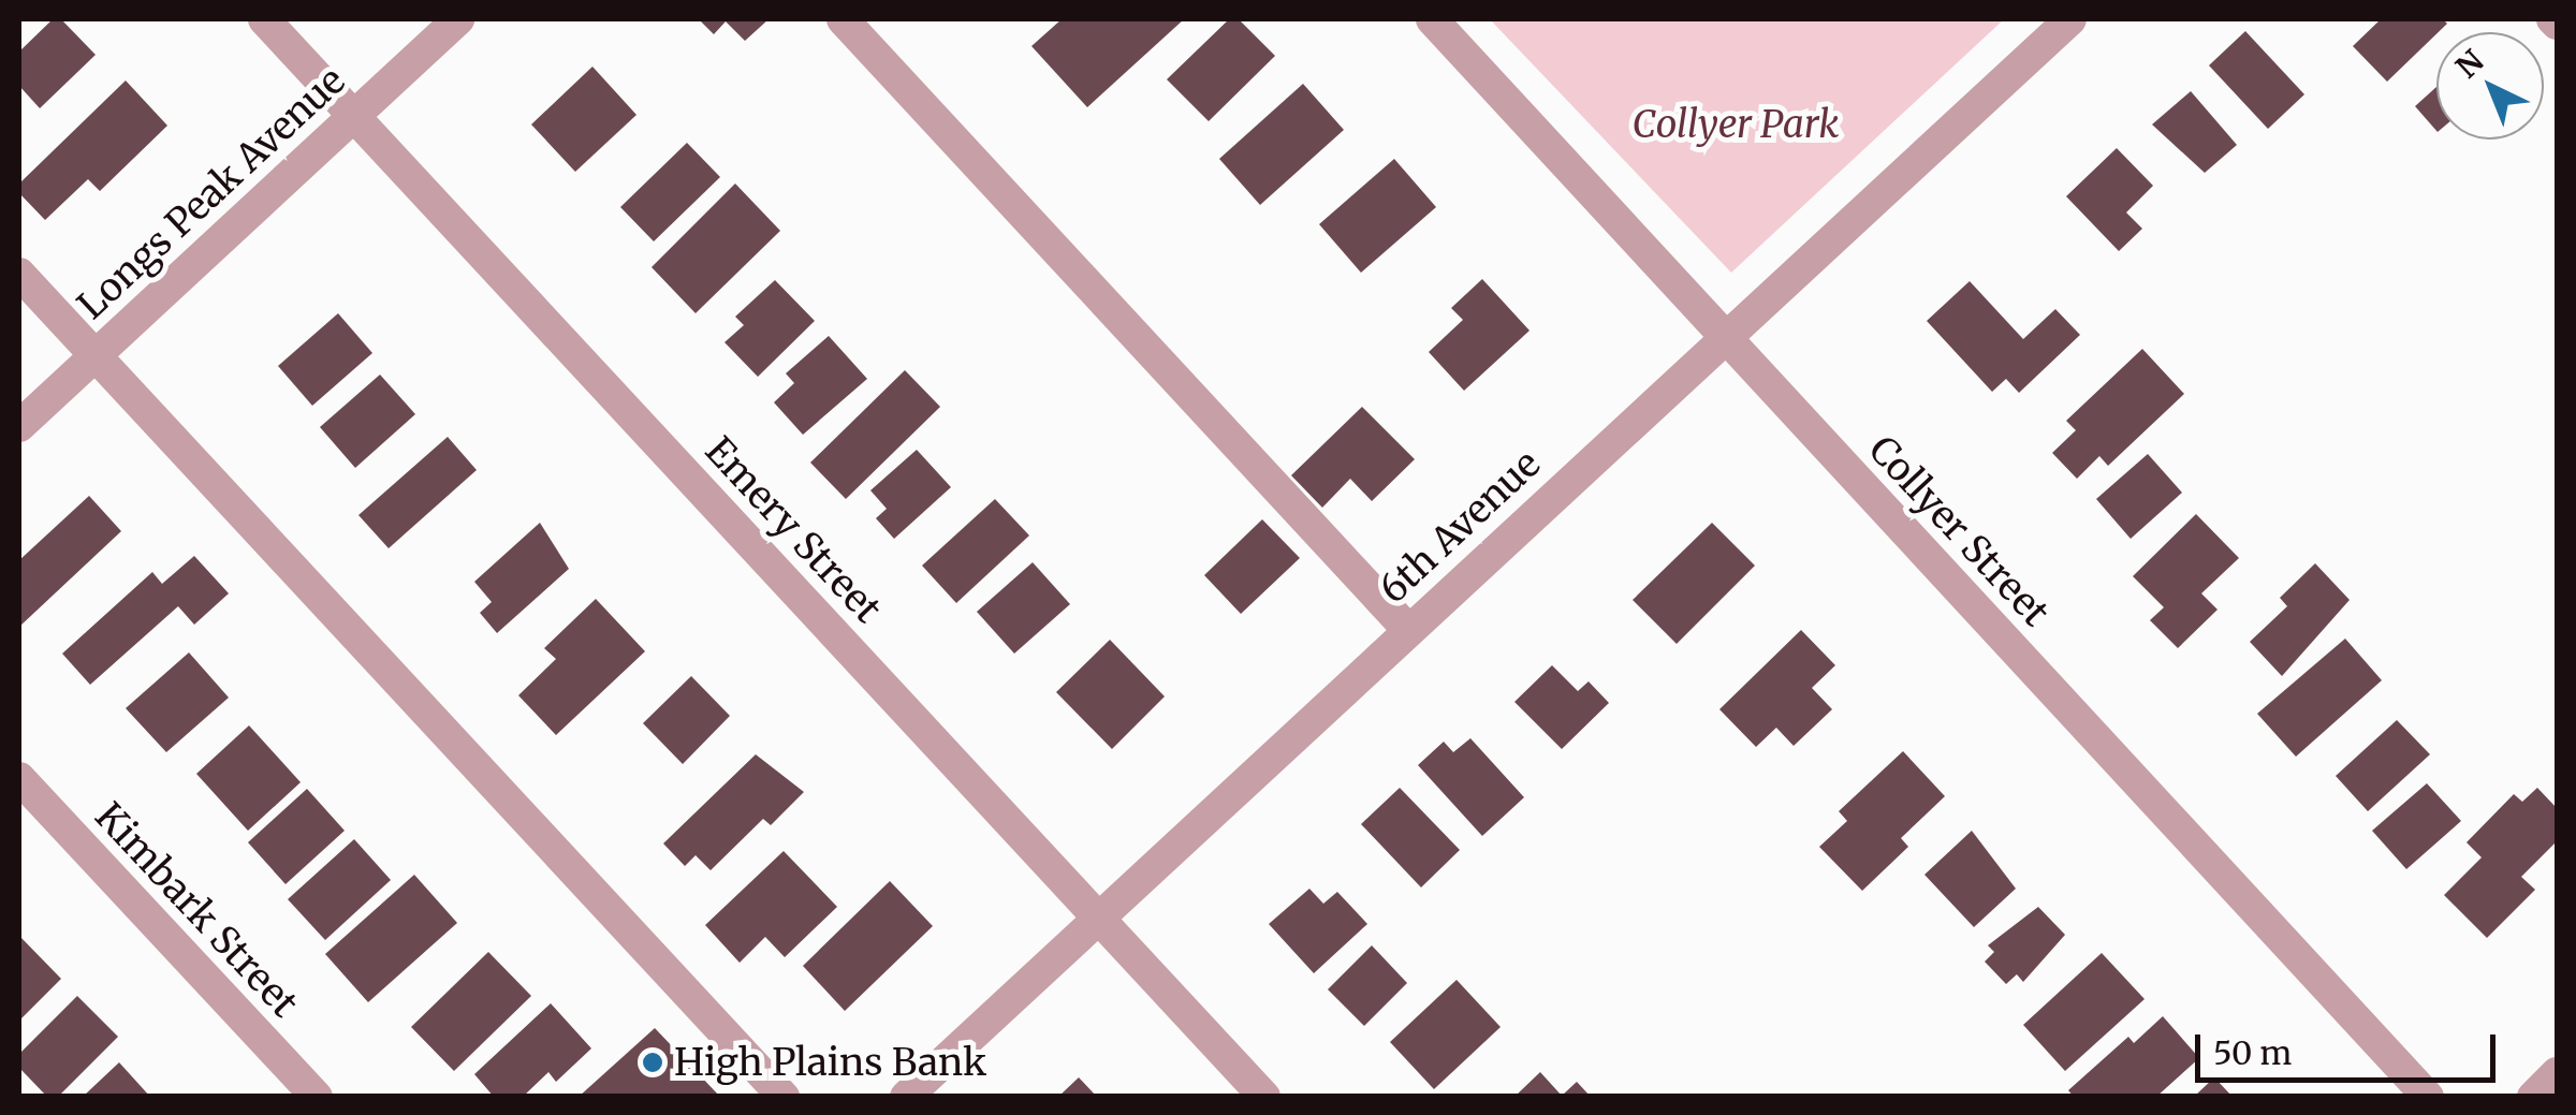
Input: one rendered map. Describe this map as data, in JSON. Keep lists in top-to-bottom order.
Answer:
{
  "streets": {
    "street": [
      "Longs Peak Avenue",
      "6th Avenue",
      "Emery Street",
      "Collyer Street",
      "Kimbark Street"
    ]
  },
  "crossings": [
    ["Longs Peak Avenue", "Emery Street"],
    ["6th Avenue", "Emery Street"],
    ["6th Avenue", "Collyer Street"]
  ],
  "parks": ["Collyer Park"],
  "places": ["High Plains Bank"],
  "scale_bar": "50 m",
  "north": "top left"
}
